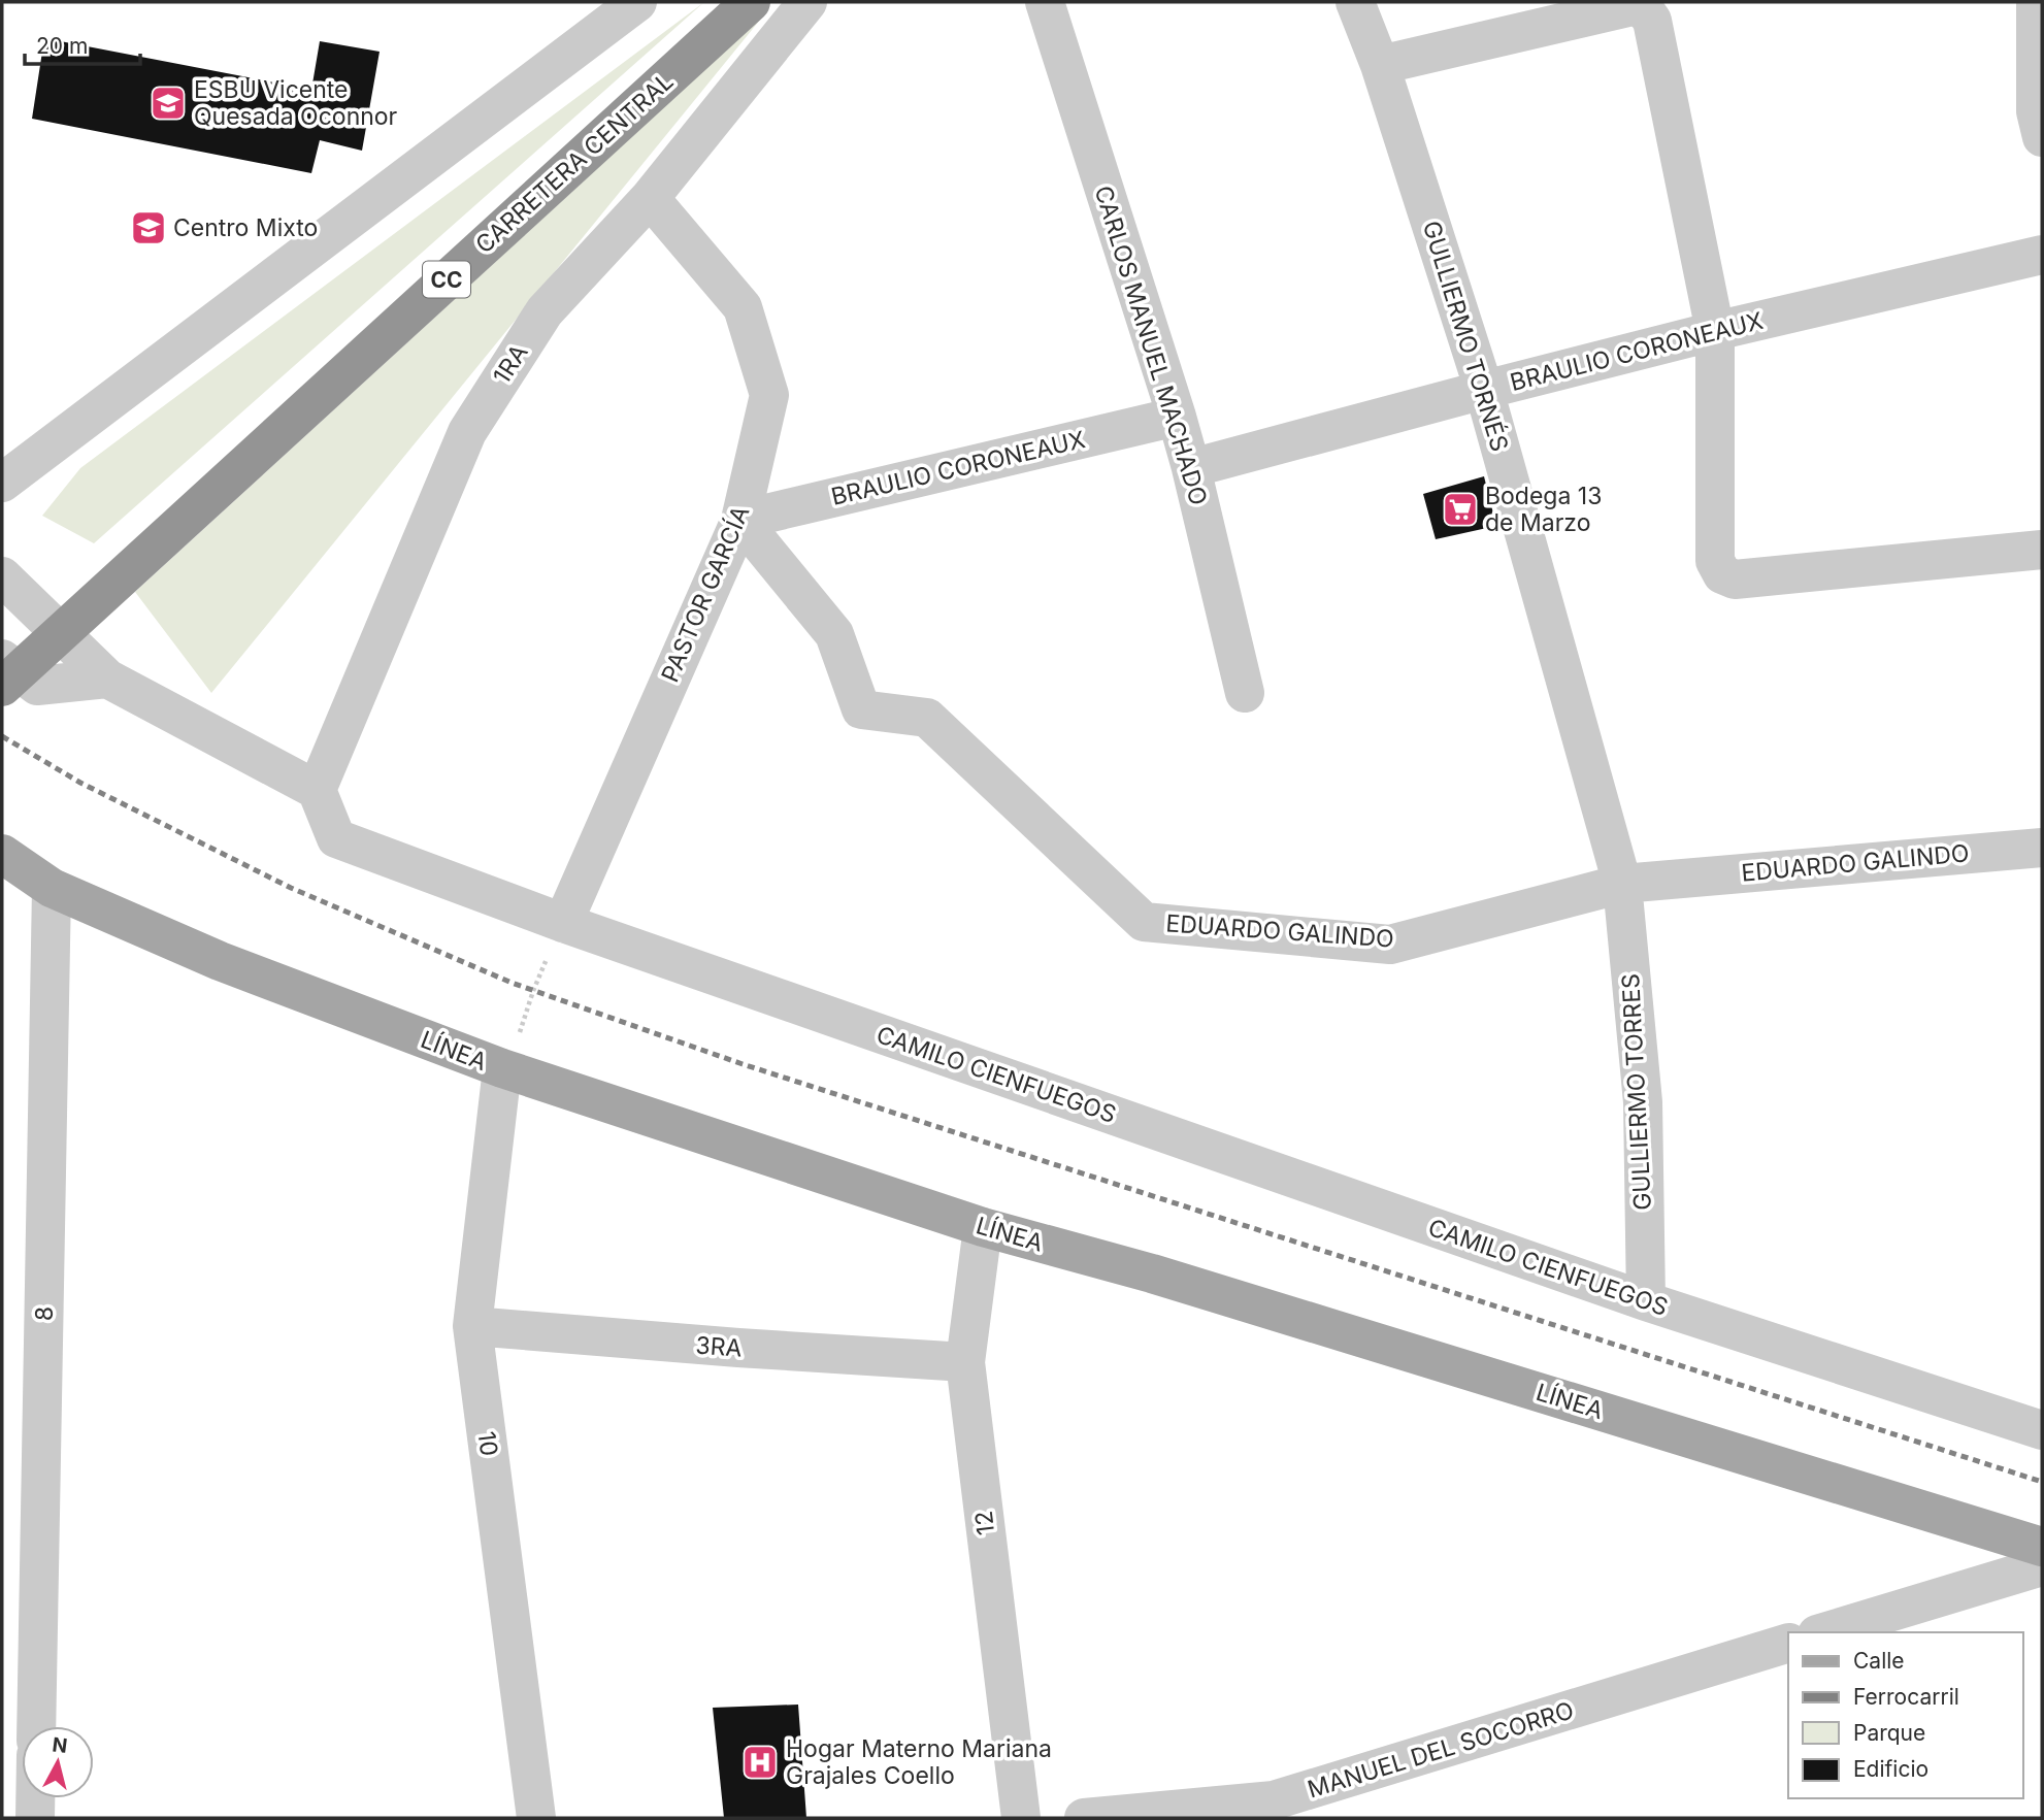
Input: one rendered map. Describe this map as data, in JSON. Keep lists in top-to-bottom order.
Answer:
{
  "streets": {
    "highway": ["CARRETERA CENTRAL", "CC"],
    "main road": ["LÍNEA"],
    "street": [
      "GULLIERMO TORNÉS",
      "CARLOS MANUEL MACHADO",
      "BRAULIO CORONEAUX",
      "1RA",
      "PASTOR GARCÍA",
      "EDUARDO GALINDO",
      "CAMILO CIENFUEGOS",
      "GULLIERMO TORRES",
      "8",
      "3RA",
      "10",
      "12",
      "MANUEL DEL SOCORRO"
    ]
  },
  "crossings": [
    ["GULLIERMO TORNÉS", "BRAULIO CORONEAUX"],
    ["GULLIERMO TORNÉS", "EDUARDO GALINDO"],
    ["GULLIERMO TORNÉS", "GULLIERMO TORRES"],
    ["CARLOS MANUEL MACHADO", "BRAULIO CORONEAUX"],
    ["BRAULIO CORONEAUX", "PASTOR GARCÍA"],
    ["BRAULIO CORONEAUX", "EDUARDO GALINDO"],
    ["1RA", "PASTOR GARCÍA"],
    ["1RA", "CAMILO CIENFUEGOS"],
    ["PASTOR GARCÍA", "EDUARDO GALINDO"],
    ["PASTOR GARCÍA", "CAMILO CIENFUEGOS"],
    ["EDUARDO GALINDO", "GULLIERMO TORRES"],
    ["LÍNEA", "8"],
    ["LÍNEA", "10"],
    ["LÍNEA", "12"],
    ["CAMILO CIENFUEGOS", "GULLIERMO TORRES"],
    ["3RA", "10"],
    ["3RA", "12"]
  ],
  "places": {
    "school or university": ["ESBU Vicente Quesada Oconnor", "Centro Mixto"],
    "supermarket": ["Bodega 13 de Marzo"],
    "hospital": ["Hogar Materno Mariana Grajales Coello"]
  },
  "legend": [
    "Calle",
    "Ferrocarril",
    "Parque",
    "Edificio"
  ],
  "scale_bar": "20 m",
  "north": "top"
}
